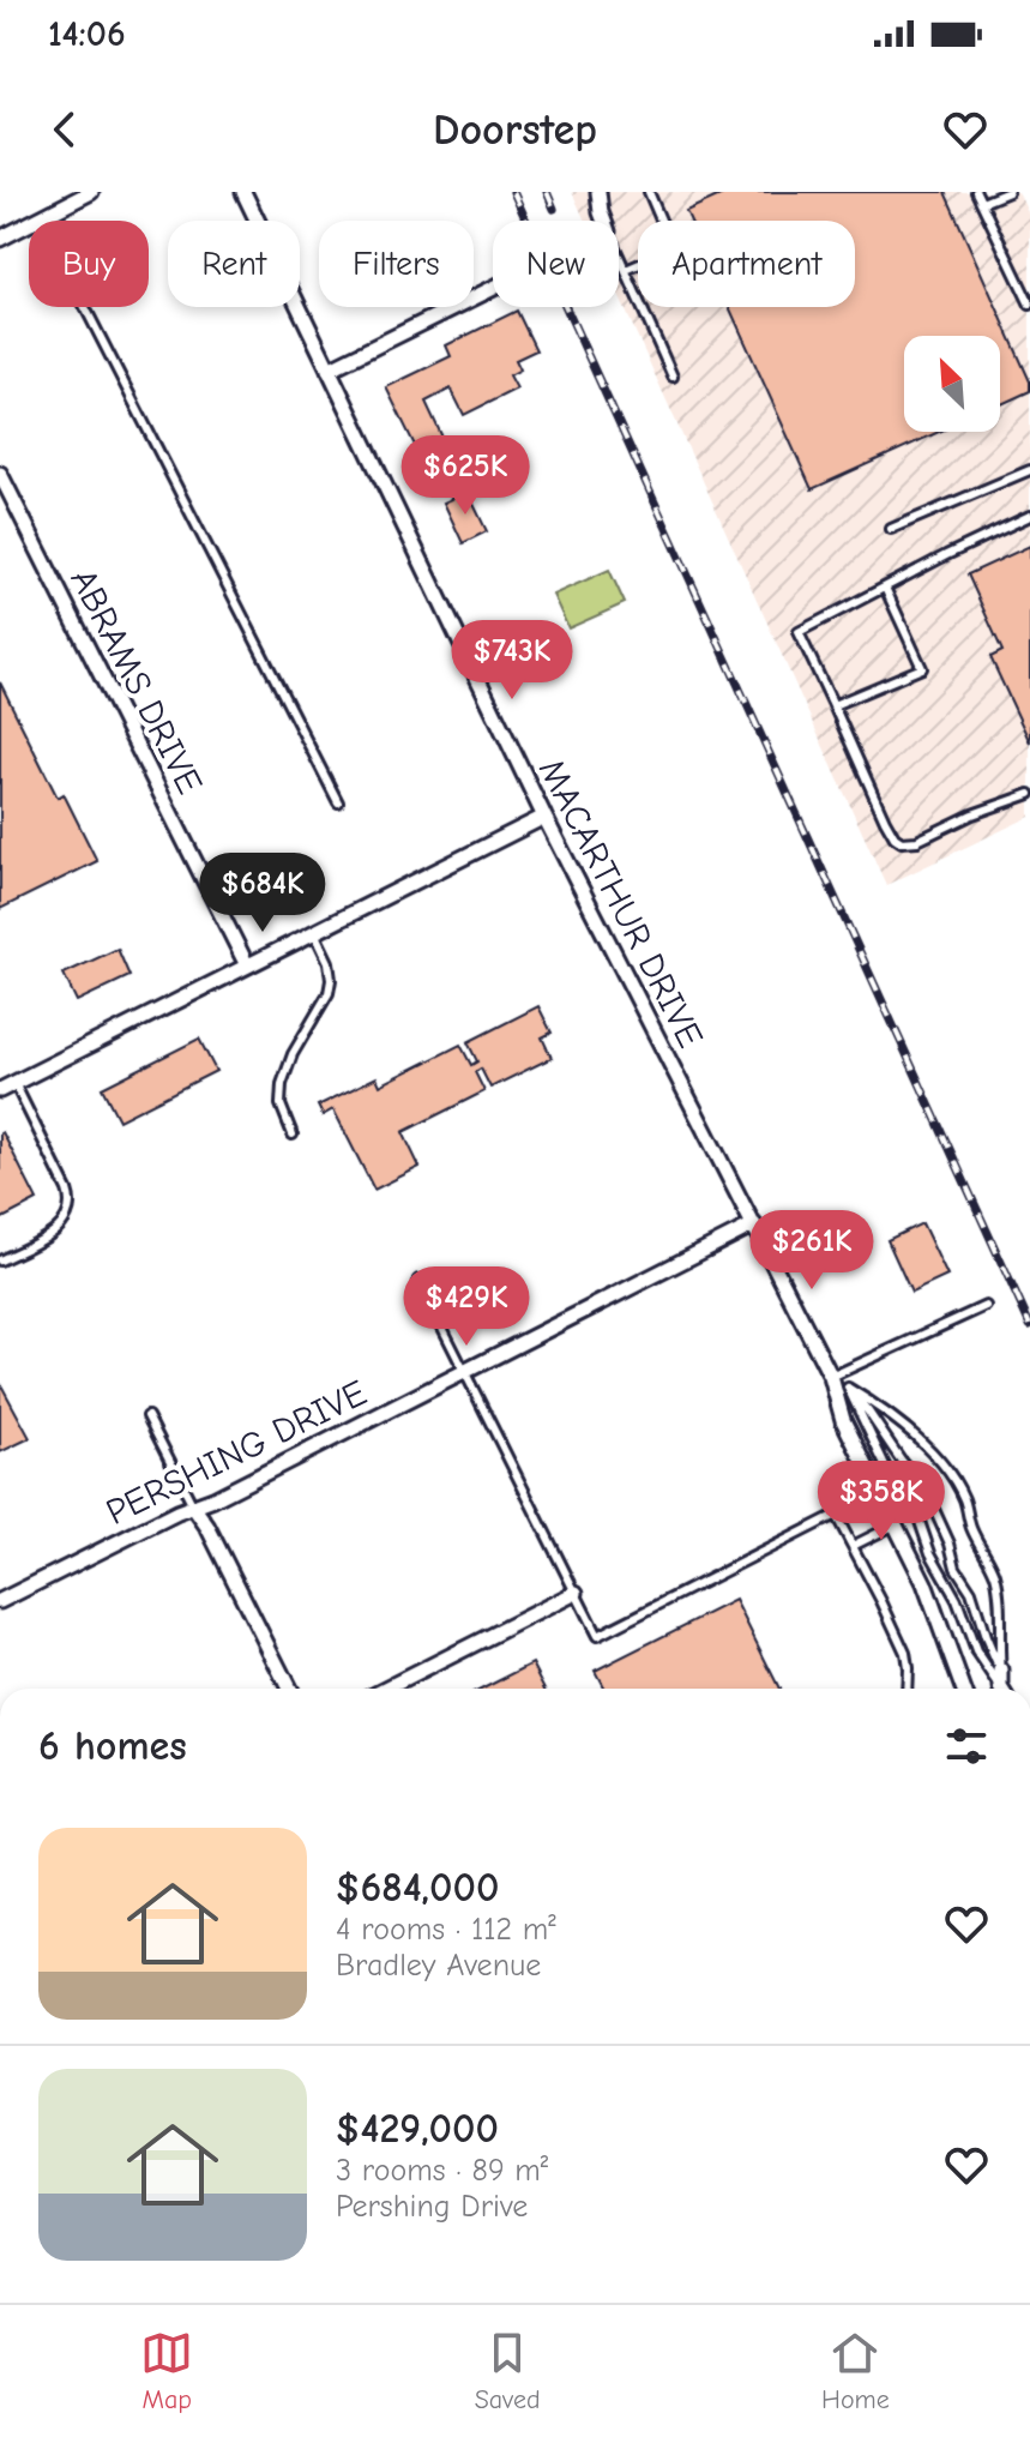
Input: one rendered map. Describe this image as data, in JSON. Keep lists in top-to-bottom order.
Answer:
{
  "streets": {
    "street": ["ABRAMS DRIVE", "MACARTHUR DRIVE", "PERSHING DRIVE"]
  },
  "crossings": [
    ["MACARTHUR DRIVE", "PERSHING DRIVE"]
  ],
  "north": "top left",
  "page": {
    "status": "14:06",
    "header": "Doorstep",
    "chip": [
      "Buy",
      "Rent",
      "Filters",
      "New",
      "Apartment"
    ],
    "price": [
      "$625K",
      "$743K",
      "$684K",
      "$261K",
      "$429K",
      "$358K"
    ],
    "heading": "6 homes",
    "list": [
      {
        "name": "$684,000",
        "note": "4 rooms · 112 m² · Bradley Avenue"
      },
      {
        "name": "$429,000",
        "note": "3 rooms · 89 m² · Pershing Drive"
      }
    ],
    "tabs": ["Map", "Saved", "Home"]
  }
}
